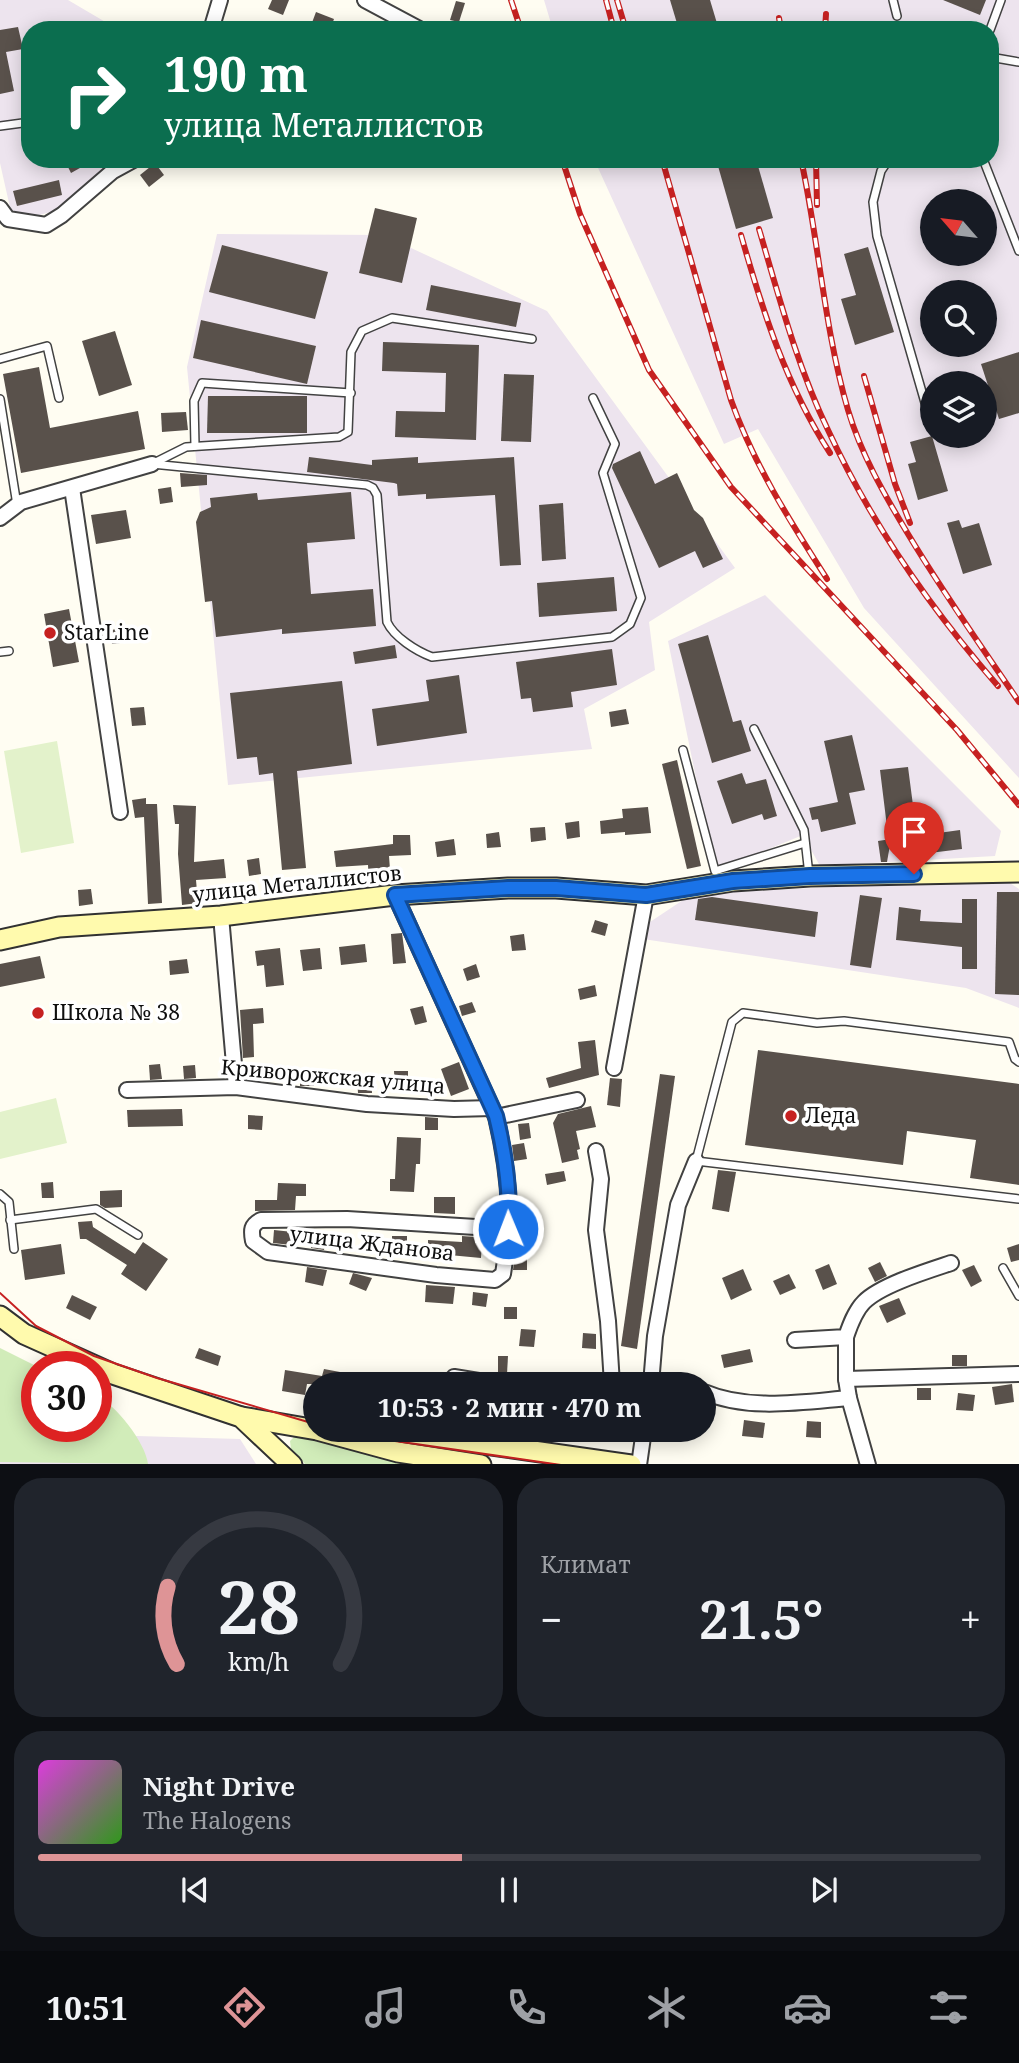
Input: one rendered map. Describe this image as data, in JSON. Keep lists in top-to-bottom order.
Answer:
{
  "streets": {
    "street": ["улица Металлистов", "Криворожская улица", "улица Жданова"]
  },
  "places": ["StarLine", "Школа № 38", "Леда"],
  "north": "top left",
  "page": {
    "turn": ["190 m", "улица Металлистов"],
    "limit": "30",
    "trip": "10:53 · 2 мин · 470 m",
    "tile": "Климат",
    "heat": ["−", "21.5°", "+"],
    "song": ["Night Drive", "The Halogens"],
    "tabs": "10:51",
    "gauge": ["28", "km/h"]
  }
}
